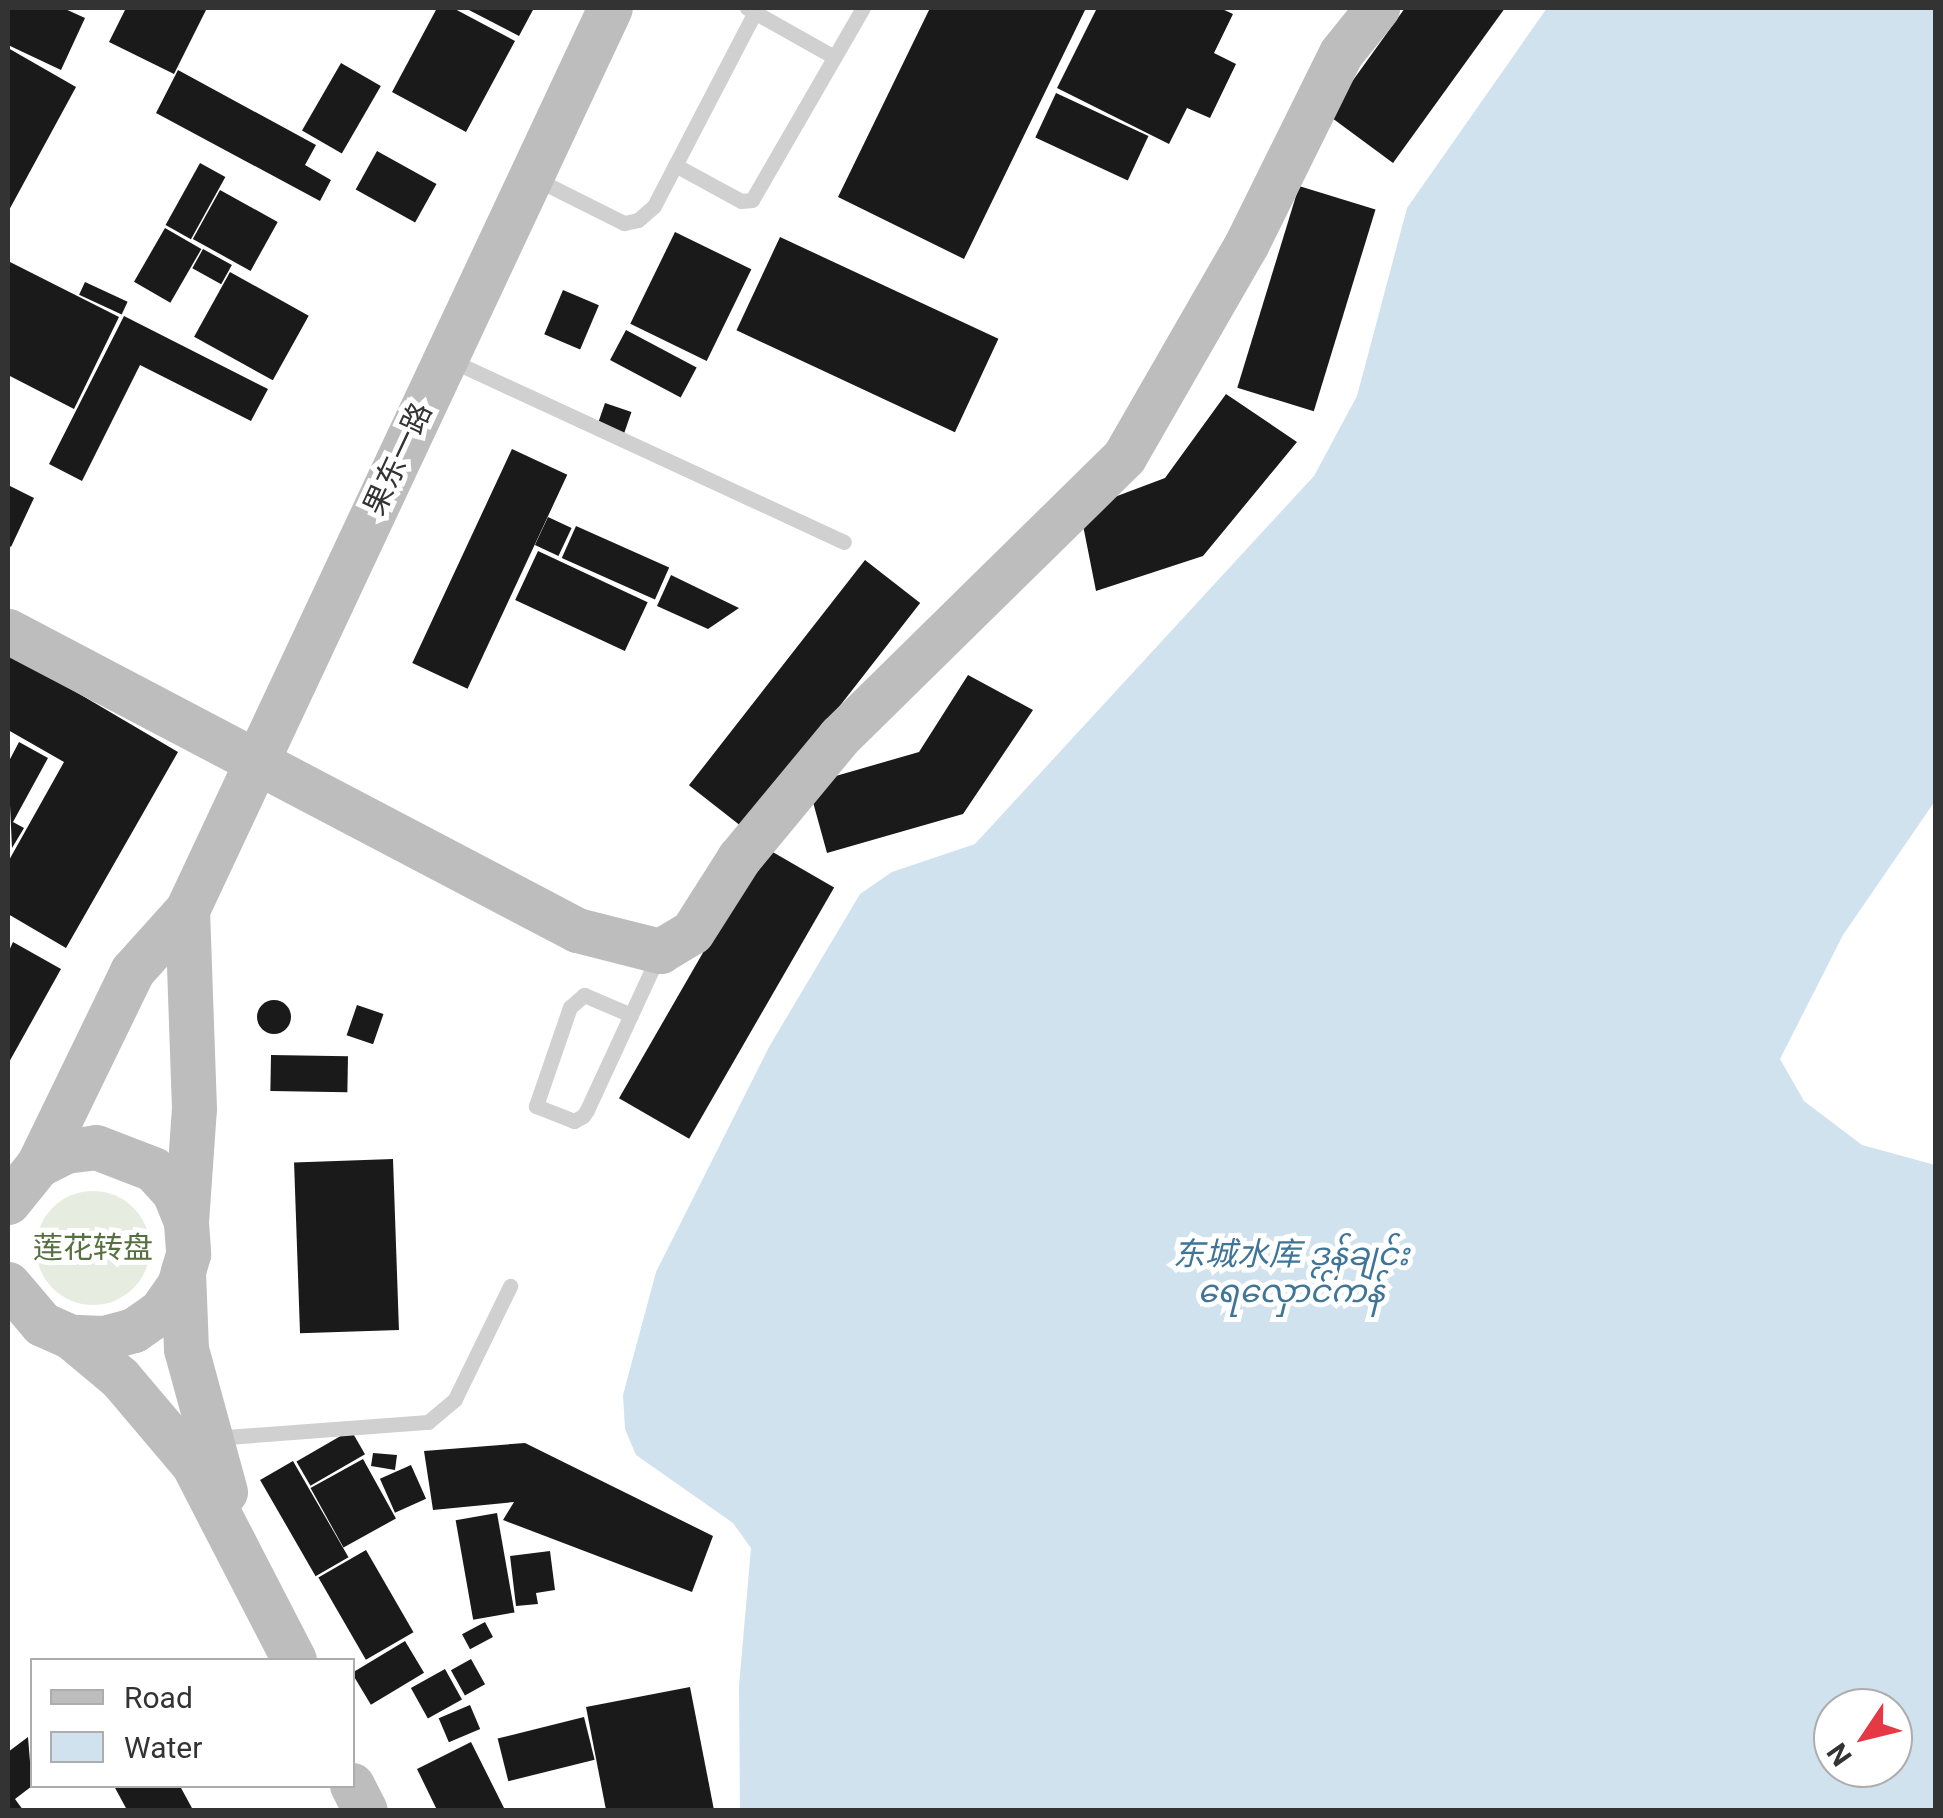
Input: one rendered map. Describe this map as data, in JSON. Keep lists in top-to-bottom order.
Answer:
{
  "streets": {
    "main road": ["果东一路"]
  },
  "water": ["东城水库 ဒွန်ချင်း ရေလှောင်ကန်"],
  "parks": ["莲花转盘"],
  "legend": ["Road", "Water"],
  "north": "bottom left"
}
